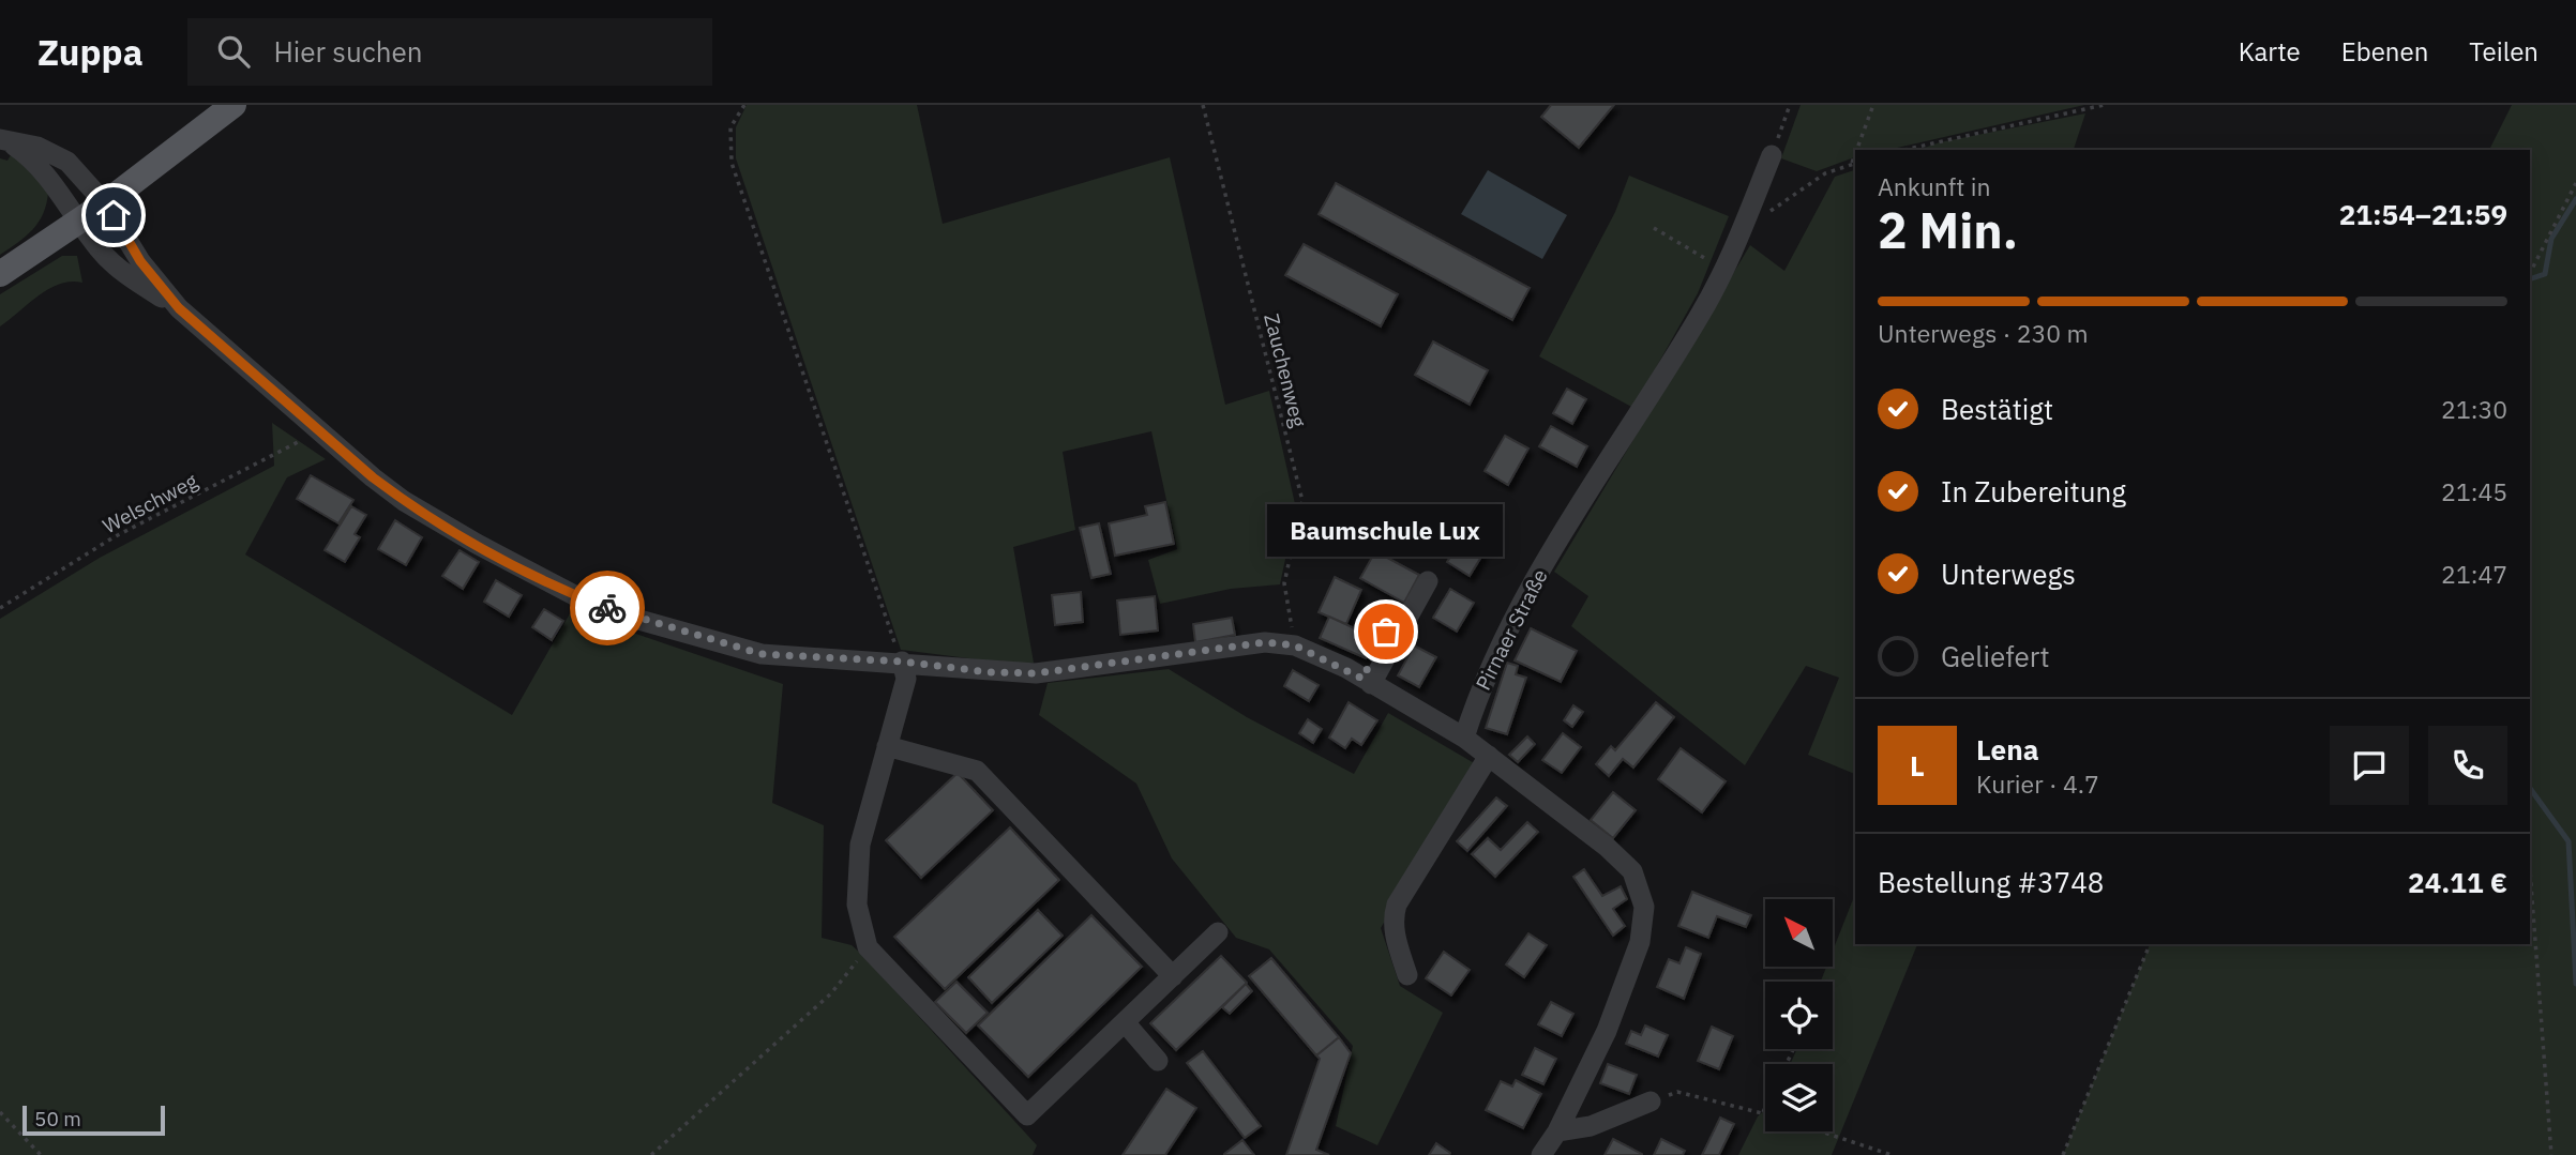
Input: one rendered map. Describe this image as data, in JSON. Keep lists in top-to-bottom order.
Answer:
{
  "streets": {
    "street": ["Pirnaer Straße"],
    "path": ["Zauchenweg", "Welschweg"]
  },
  "places": ["Baumschule Lux"],
  "scale_bar": "50 m",
  "north": "top left",
  "page": {
    "header": "Zuppa",
    "search": "Hier suchen",
    "nav": ["Karte", "Ebenen", "Teilen"],
    "heading": ["2 Min.", "Ankunft in", "21:54–21:59"],
    "panel": [
      "Lena",
      "Kurier · 4.7",
      "Bestellung #3748",
      "24.11 €"
    ],
    "bar": "Unterwegs · 230 m",
    "list": [
      ["Bestätigt", "21:30"],
      ["In Zubereitung", "21:45"],
      ["Unterwegs", "21:47"],
      "Geliefert"
    ],
    "bubble": "Baumschule Lux",
    "round": "L",
    "scale": "50 m"
  }
}
